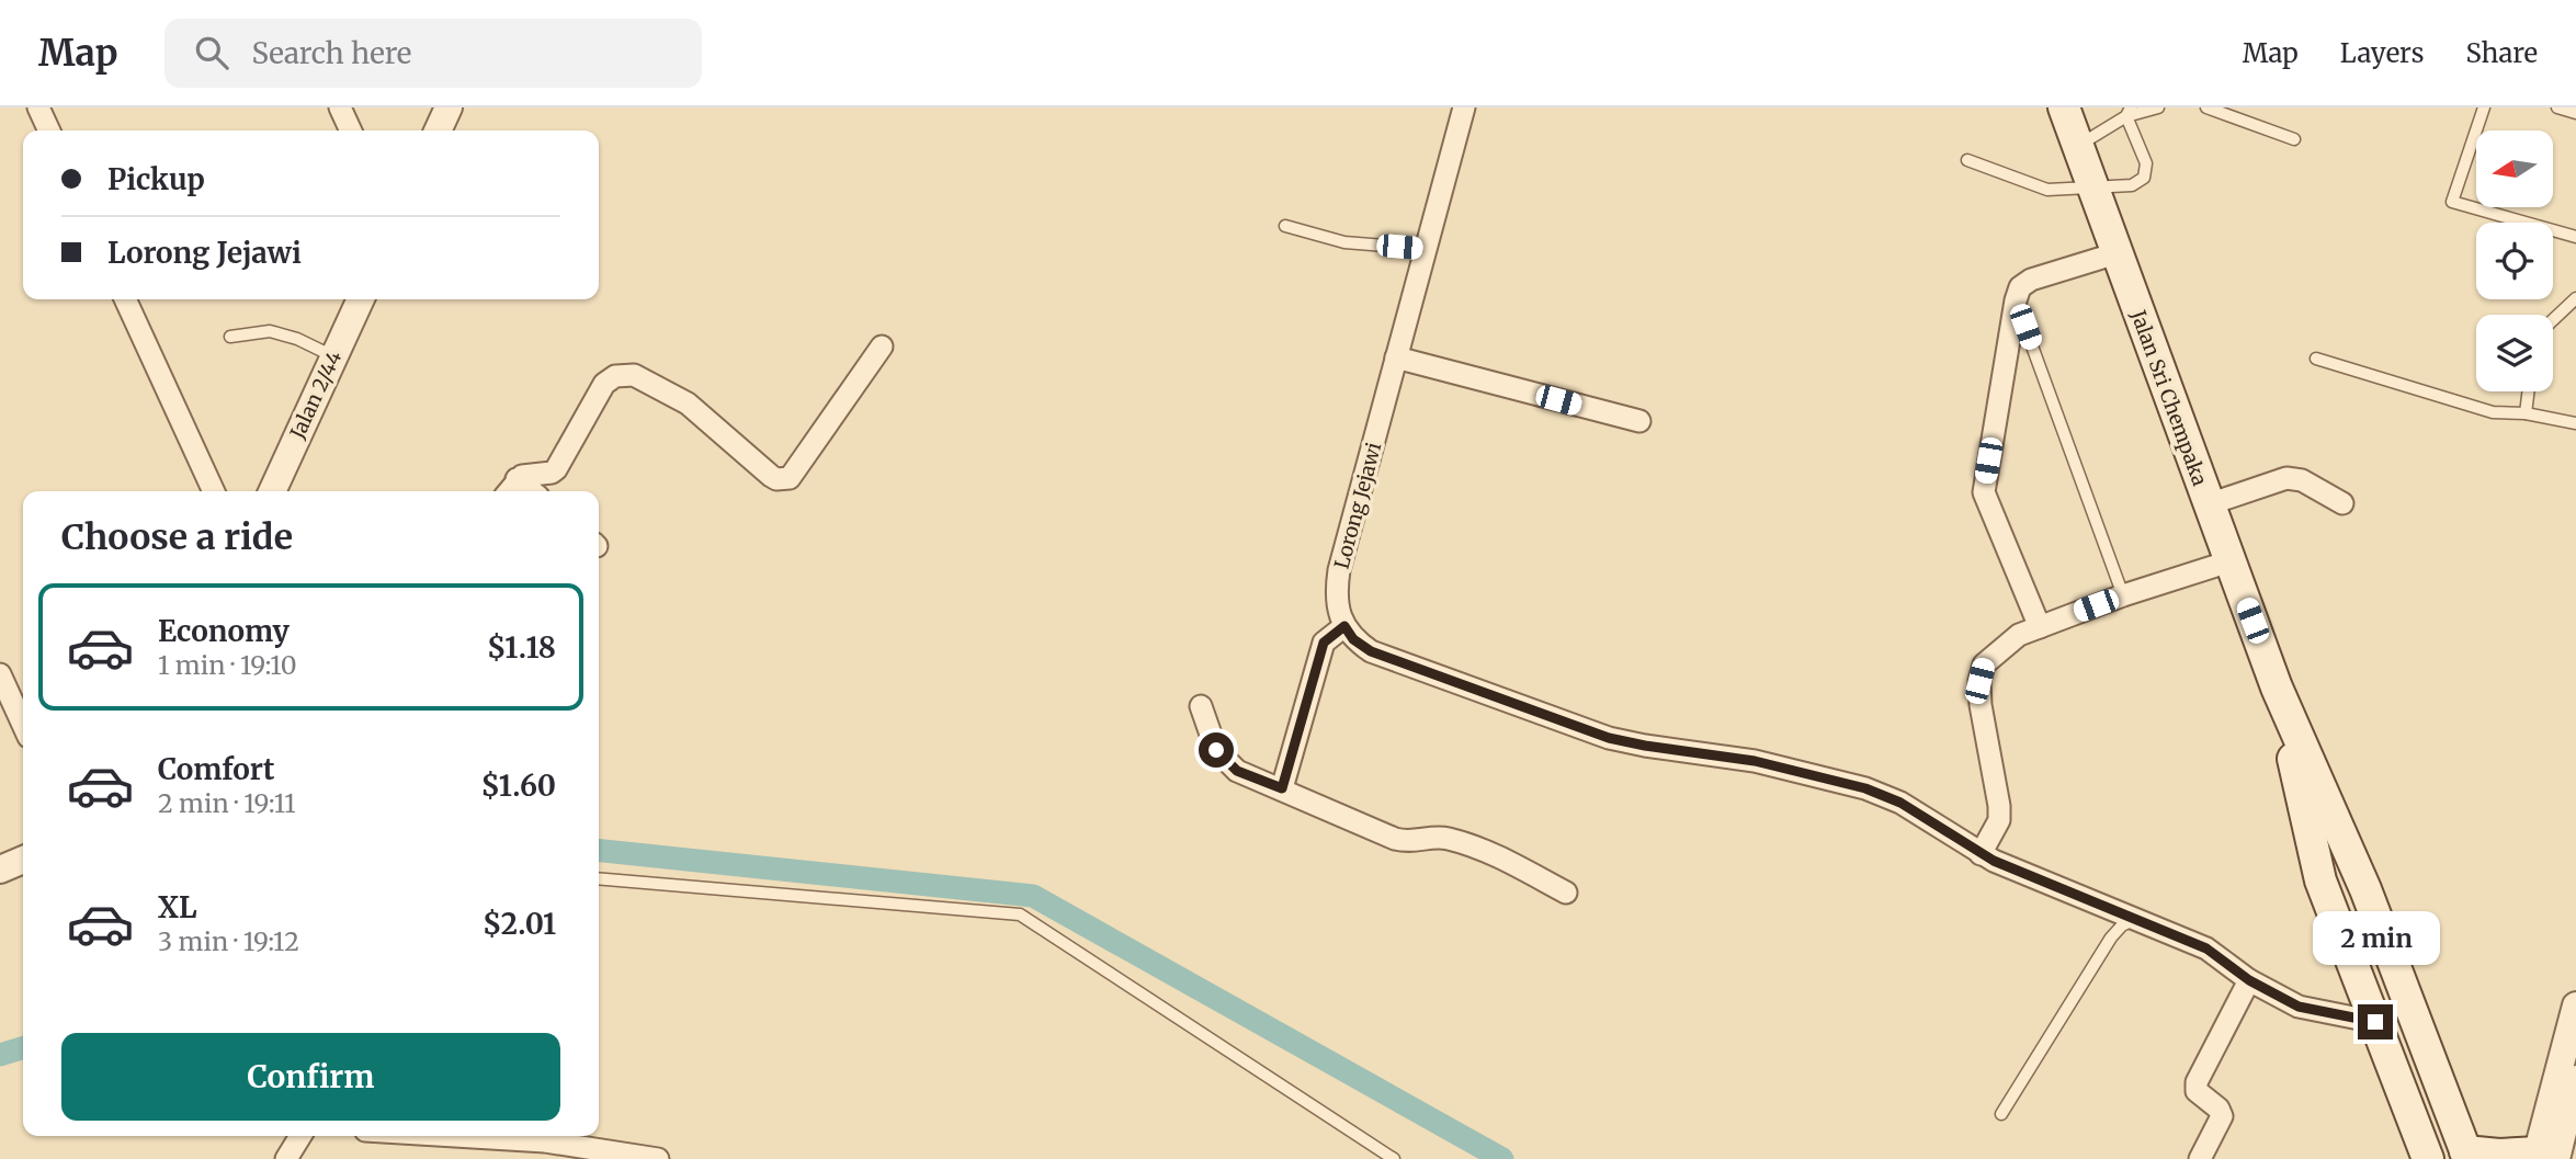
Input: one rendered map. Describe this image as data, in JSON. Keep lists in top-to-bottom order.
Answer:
{
  "streets": {
    "main road": ["Jalan Sri Chempaka"],
    "street": ["Jalan 2/44", "Lorong Jejawi"]
  },
  "north": "left",
  "page": {
    "header": "Map",
    "search": "Search here",
    "nav": ["Map", "Layers", "Share"],
    "banner": ["Pickup", "Lorong Jejawi"],
    "heading": "Choose a ride",
    "list": [
      {
        "name": "Economy",
        "note": "1 min · 19:10",
        "value": "$1.18"
      },
      {
        "name": "Comfort",
        "note": "2 min · 19:11",
        "value": "$1.60"
      },
      {
        "name": "XL",
        "note": "3 min · 19:12",
        "value": "$2.01"
      }
    ],
    "bubble": "2 min",
    "buttons": "Confirm"
  }
}
